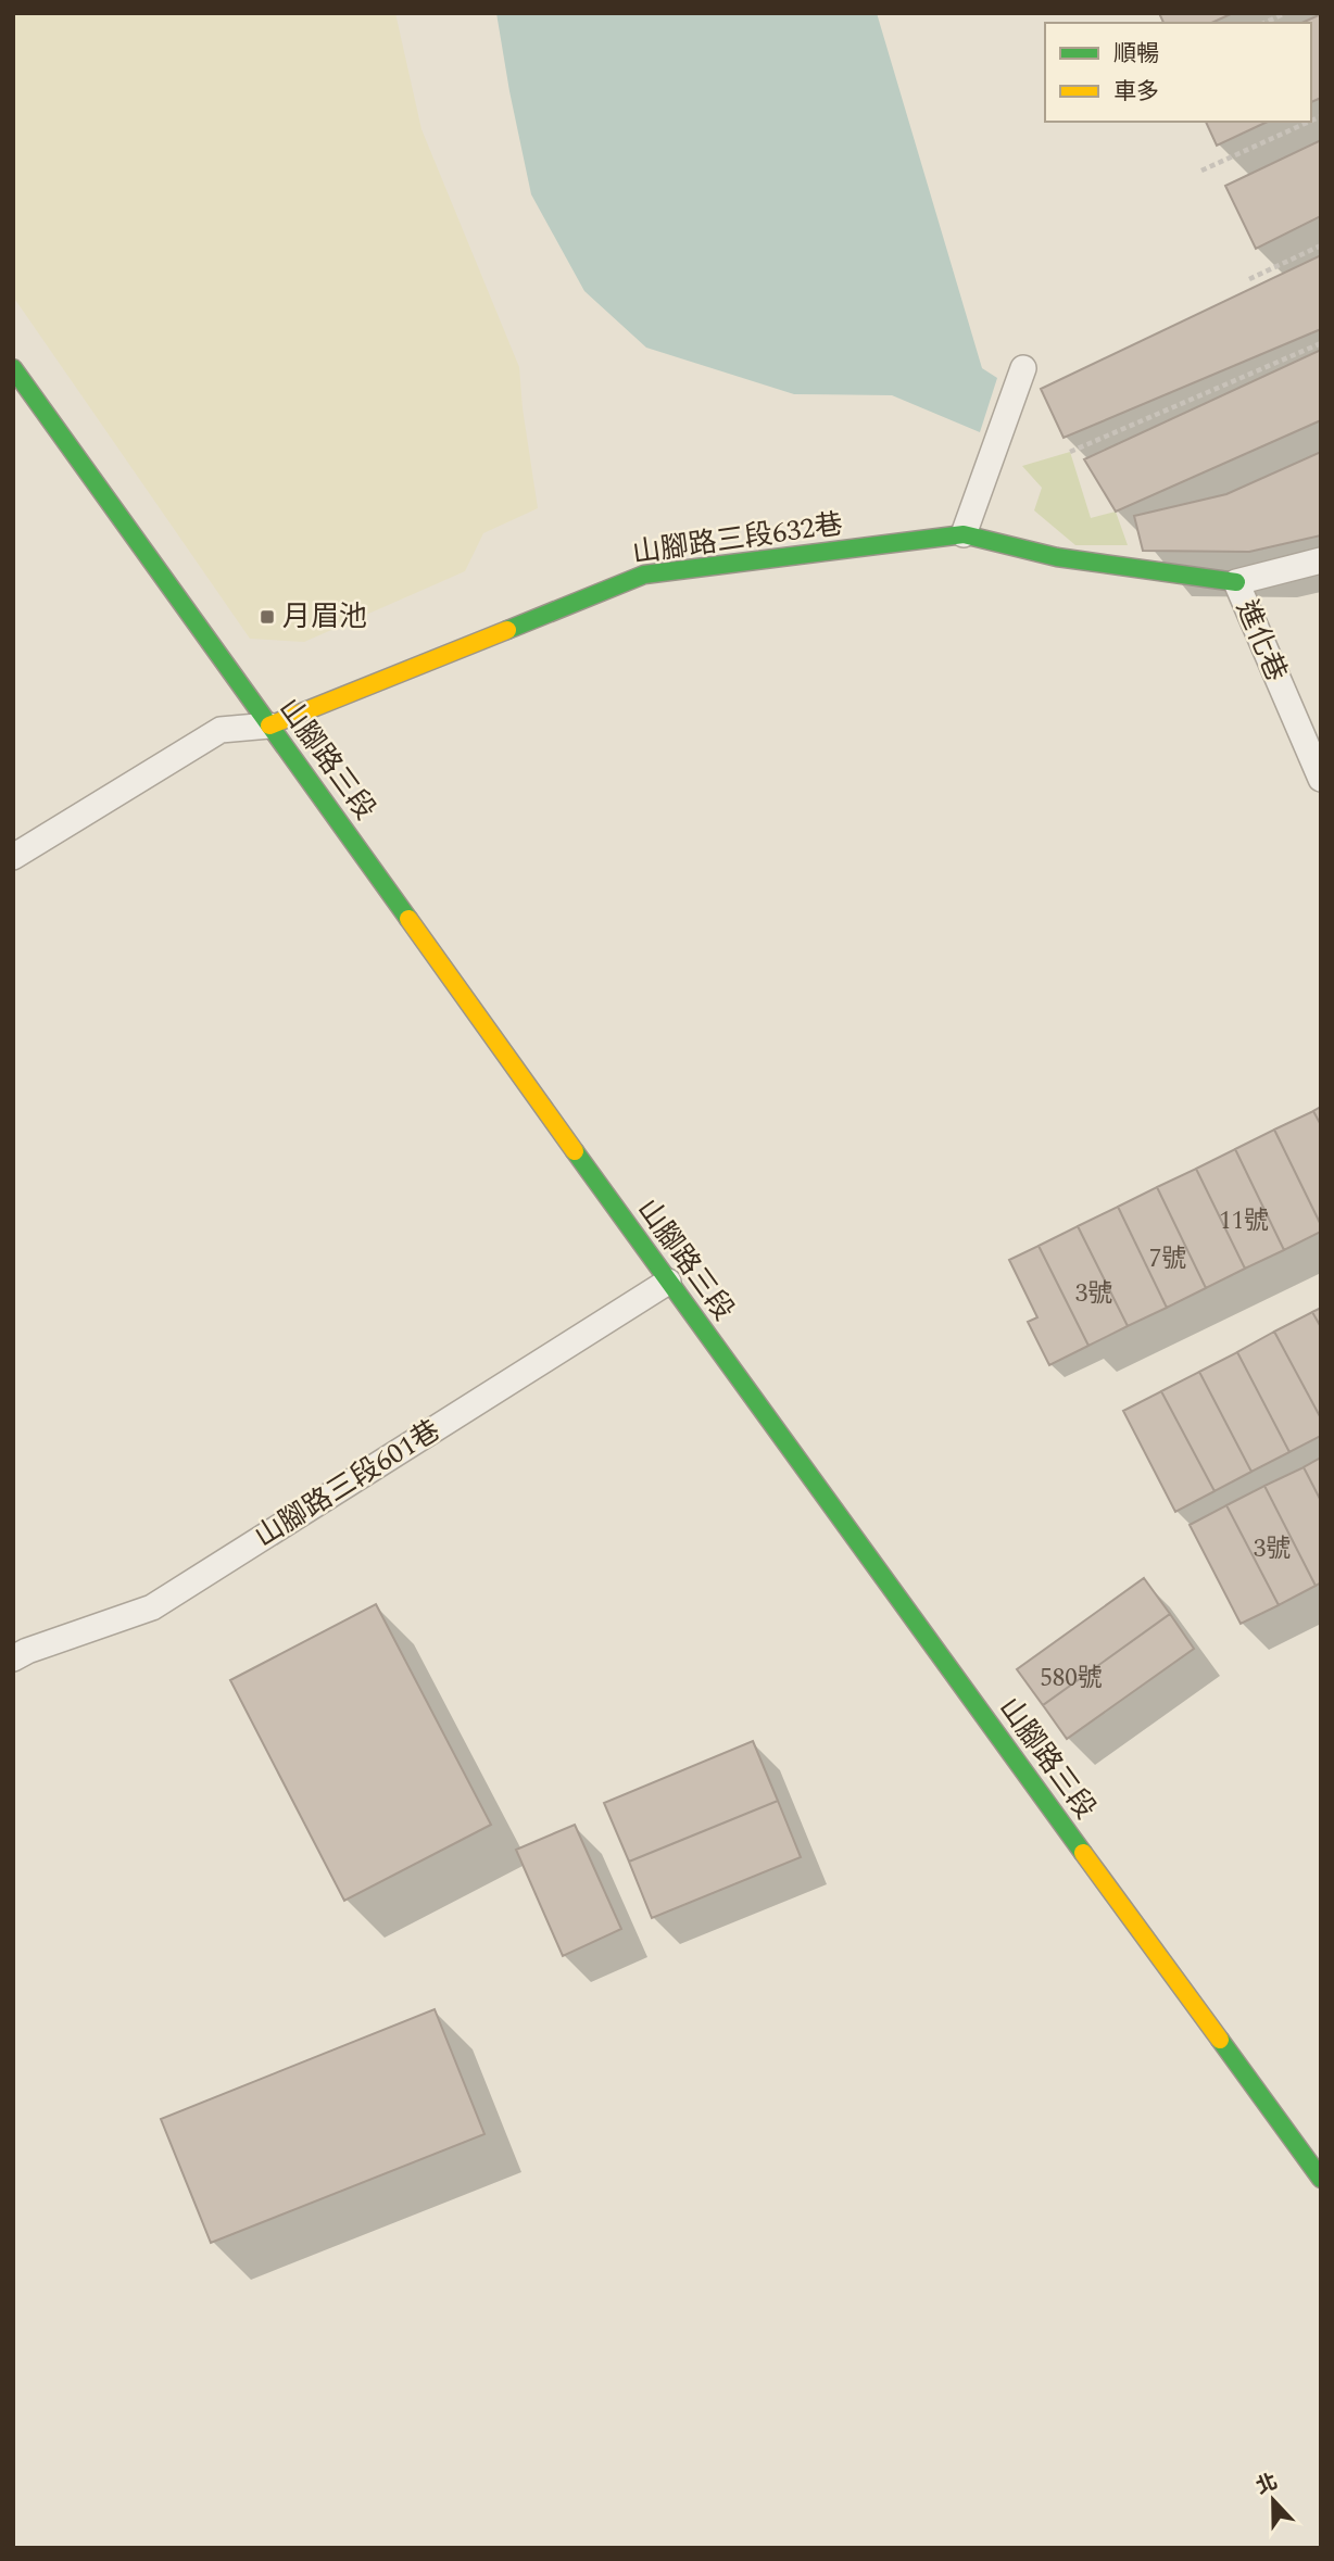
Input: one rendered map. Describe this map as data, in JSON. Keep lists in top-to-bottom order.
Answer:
{
  "streets": {
    "main road": ["山腳路三段632巷", "山腳路三段"],
    "lane": ["進化巷", "山腳路三段601巷"]
  },
  "crossings": [
    ["山腳路三段632巷", "進化巷"],
    ["山腳路三段632巷", "山腳路三段"],
    ["山腳路三段", "山腳路三段601巷"]
  ],
  "places": {
    "transit": ["月眉池"]
  },
  "house_numbers": [
    "11號",
    "7號",
    "3號",
    "3號",
    "580號"
  ],
  "legend": ["順暢", "車多"],
  "north": "top"
}
